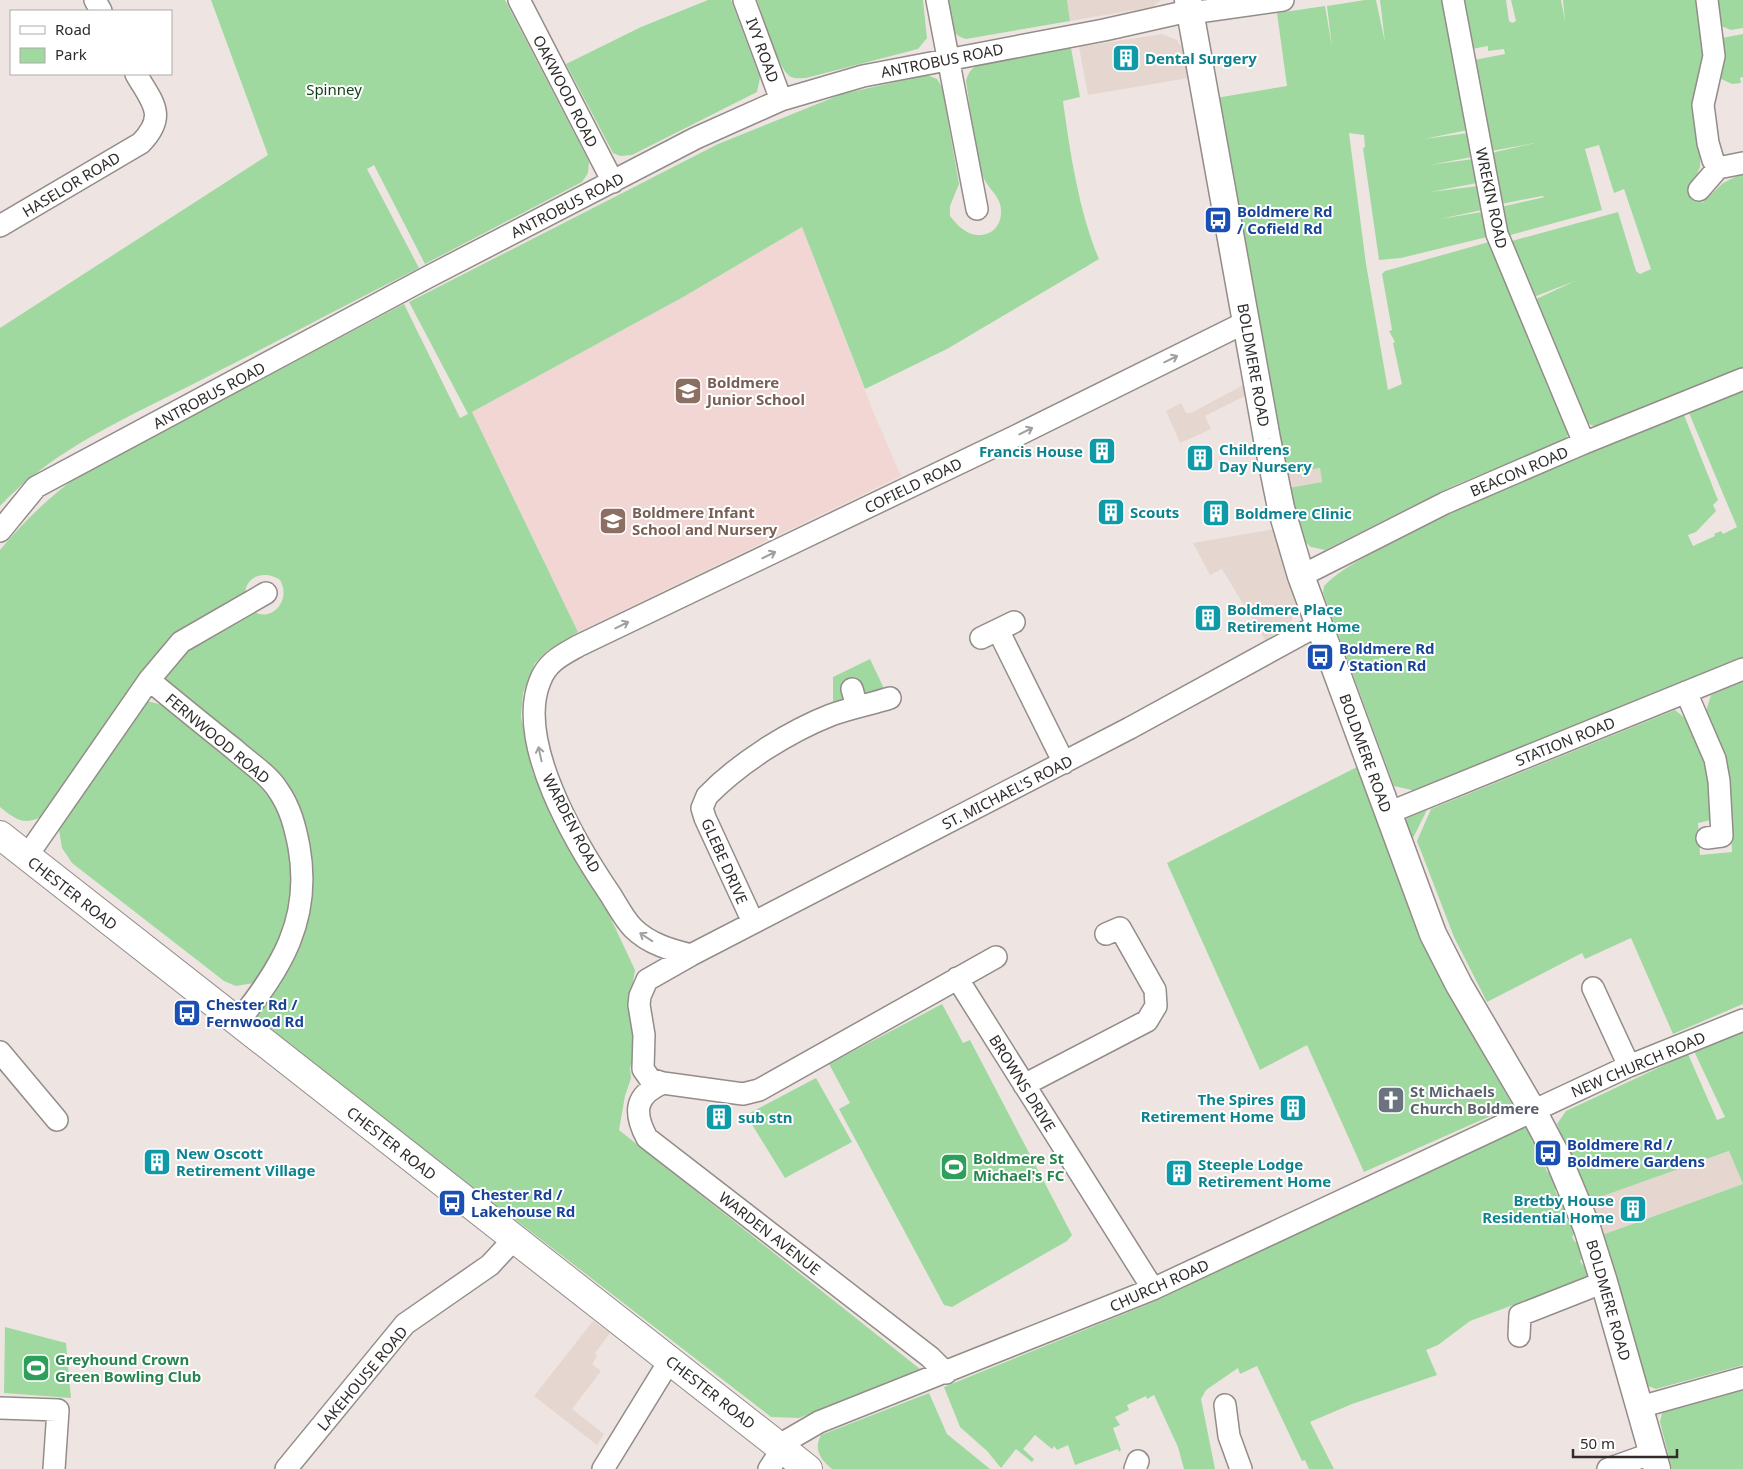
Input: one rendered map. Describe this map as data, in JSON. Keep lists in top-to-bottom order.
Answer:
{
  "streets": {
    "highway": ["CHESTER ROAD"],
    "main road": ["BOLDMERE ROAD"],
    "street": [
      "IVY ROAD",
      "ANTROBUS ROAD",
      "OAKWOOD ROAD",
      "HASELOR ROAD",
      "WREKIN ROAD",
      "BEACON ROAD",
      "COFIELD ROAD",
      "FERNWOOD ROAD",
      "STATION ROAD",
      "ST. MICHAEL'S ROAD",
      "WARDEN ROAD",
      "GLEBE DRIVE",
      "NEW CHURCH ROAD",
      "BROWNS DRIVE",
      "WARDEN AVENUE",
      "CHURCH ROAD",
      "LAKEHOUSE ROAD"
    ]
  },
  "crossings": [
    ["IVY ROAD", "ANTROBUS ROAD"],
    ["ANTROBUS ROAD", "OAKWOOD ROAD"],
    ["ANTROBUS ROAD", "BOLDMERE ROAD"],
    ["WREKIN ROAD", "BEACON ROAD"],
    ["BOLDMERE ROAD", "BEACON ROAD"],
    ["BOLDMERE ROAD", "COFIELD ROAD"],
    ["BOLDMERE ROAD", "STATION ROAD"],
    ["BOLDMERE ROAD", "ST. MICHAEL'S ROAD"],
    ["BOLDMERE ROAD", "NEW CHURCH ROAD"],
    ["BOLDMERE ROAD", "CHURCH ROAD"],
    ["COFIELD ROAD", "WARDEN ROAD"],
    ["FERNWOOD ROAD", "CHESTER ROAD"],
    ["ST. MICHAEL'S ROAD", "WARDEN ROAD"],
    ["ST. MICHAEL'S ROAD", "GLEBE DRIVE"],
    ["CHESTER ROAD", "CHURCH ROAD"],
    ["CHESTER ROAD", "LAKEHOUSE ROAD"],
    ["NEW CHURCH ROAD", "CHURCH ROAD"],
    ["BROWNS DRIVE", "CHURCH ROAD"],
    ["WARDEN AVENUE", "CHURCH ROAD"]
  ],
  "one_way": ["COFIELD ROAD", "WARDEN ROAD"],
  "parks": ["Spinney"],
  "places": {
    "building": [
      "Dental Surgery",
      "Francis House",
      "Childrens Day Nursery",
      "Scouts",
      "Boldmere Clinic",
      "Boldmere Place Retirement Home",
      "The Spires Retirement Home",
      "sub stn",
      "New Oscott Retirement Village",
      "Steeple Lodge Retirement Home",
      "Bretby House Residential Home"
    ],
    "bus stop": [
      "Boldmere Rd / Cofield Rd",
      "Boldmere Rd / Station Rd",
      "Chester Rd / Fernwood Rd",
      "Boldmere Rd / Boldmere Gardens",
      "Chester Rd / Lakehouse Rd"
    ],
    "school or university": ["Boldmere Junior School", "Boldmere Infant School and Nursery"],
    "church": ["St Michaels Church Boldmere"],
    "sports": ["Boldmere St Michael's FC", "Greyhound Crown Green Bowling Club"]
  },
  "legend": ["Road", "Park"],
  "scale_bar": "50 m"
}
